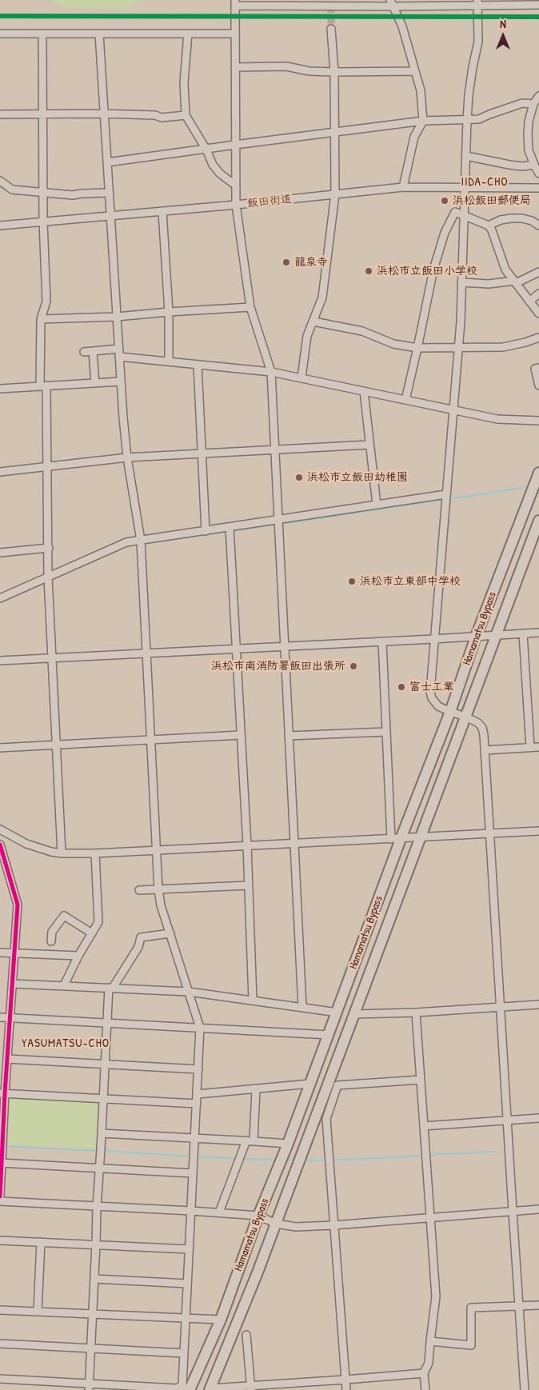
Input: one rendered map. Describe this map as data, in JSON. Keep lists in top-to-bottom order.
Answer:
{
  "streets": {
    "highway": ["Hamamatsu Bypass"],
    "street": ["飯田街道"]
  },
  "districts": ["IIDA-CHO", "YASUMATSU-CHO"],
  "places": [
    "浜松飯田郵便局",
    "龍泉寺",
    "浜松市立飯田小学校",
    "浜松市立飯田幼稚園",
    "浜松市立東部中学校",
    "浜松市南消防署飯田出張所",
    "富士工業"
  ],
  "north": "top"
}
